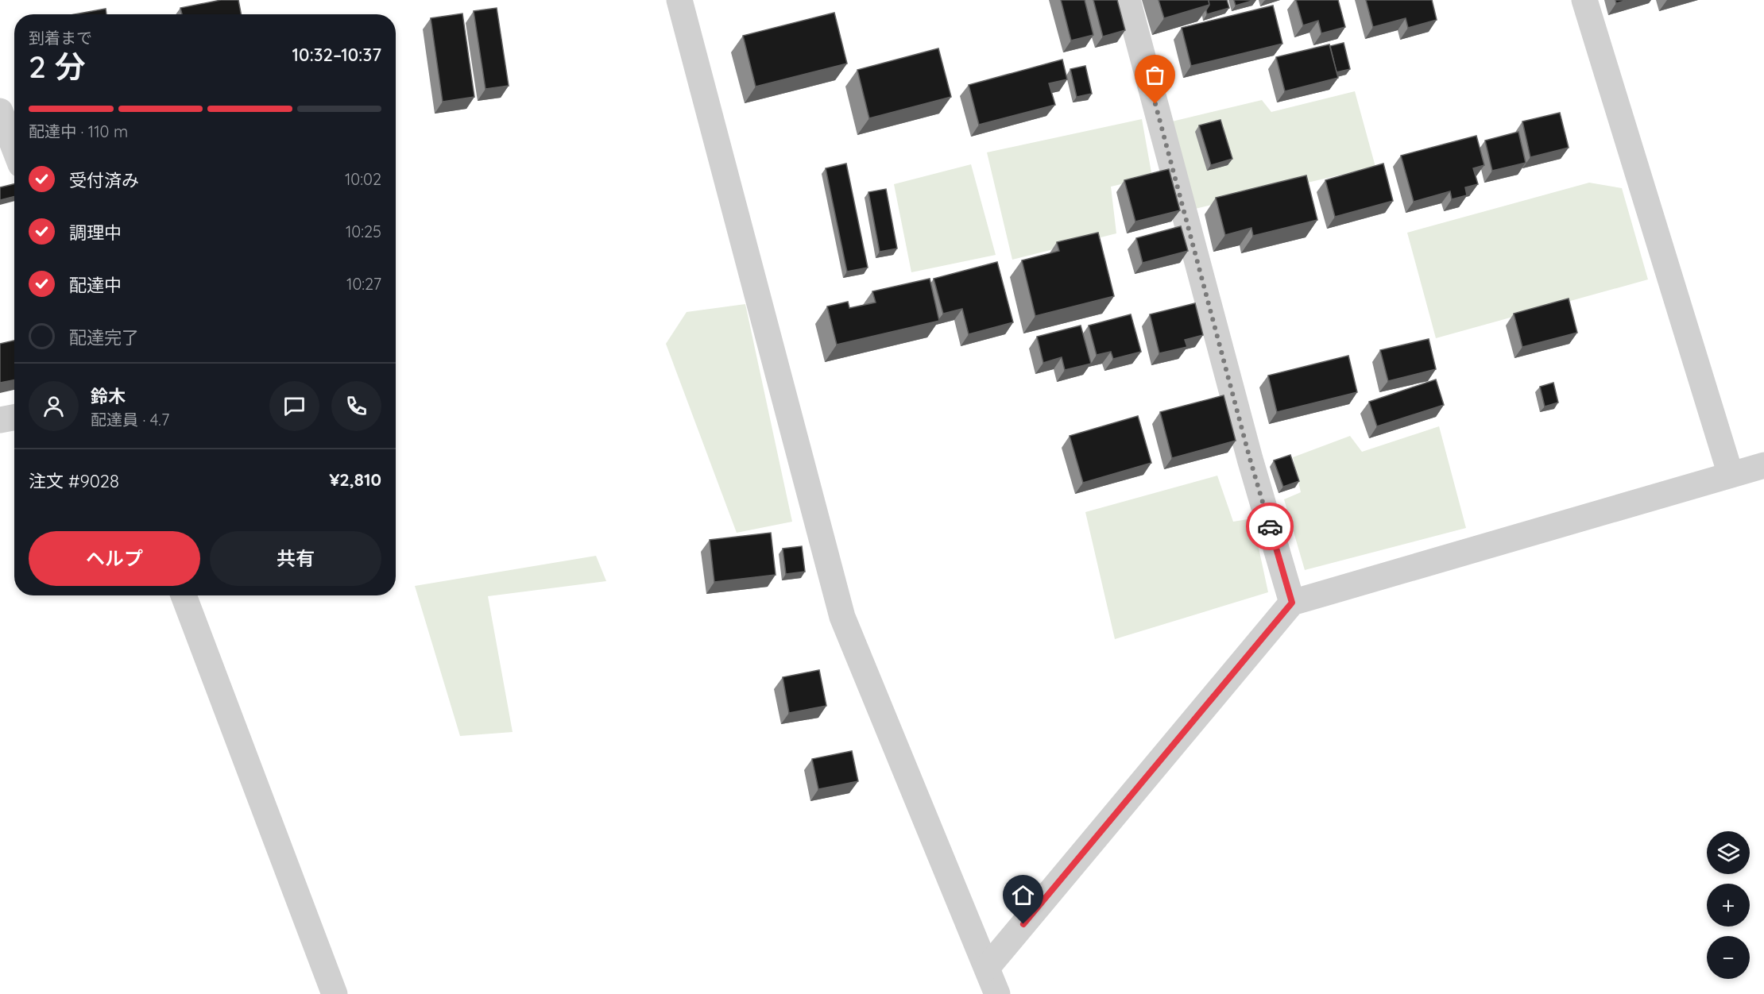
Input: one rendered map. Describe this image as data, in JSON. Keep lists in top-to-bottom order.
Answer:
{
  "page": {
    "heading": ["2 分", "到着まで", "10:32–10:37"],
    "panel": [
      "鈴木",
      "配達員 · 4.7",
      "注文 #9028",
      "¥2,810"
    ],
    "bar": "配達中 · 110 m",
    "list": [
      ["受付済み", "10:02"],
      ["調理中", "10:25"],
      ["配達中", "10:27"],
      "配達完了"
    ],
    "buttons": ["ヘルプ", "共有"],
    "map_buttons": ["+", "−"]
  }
}
